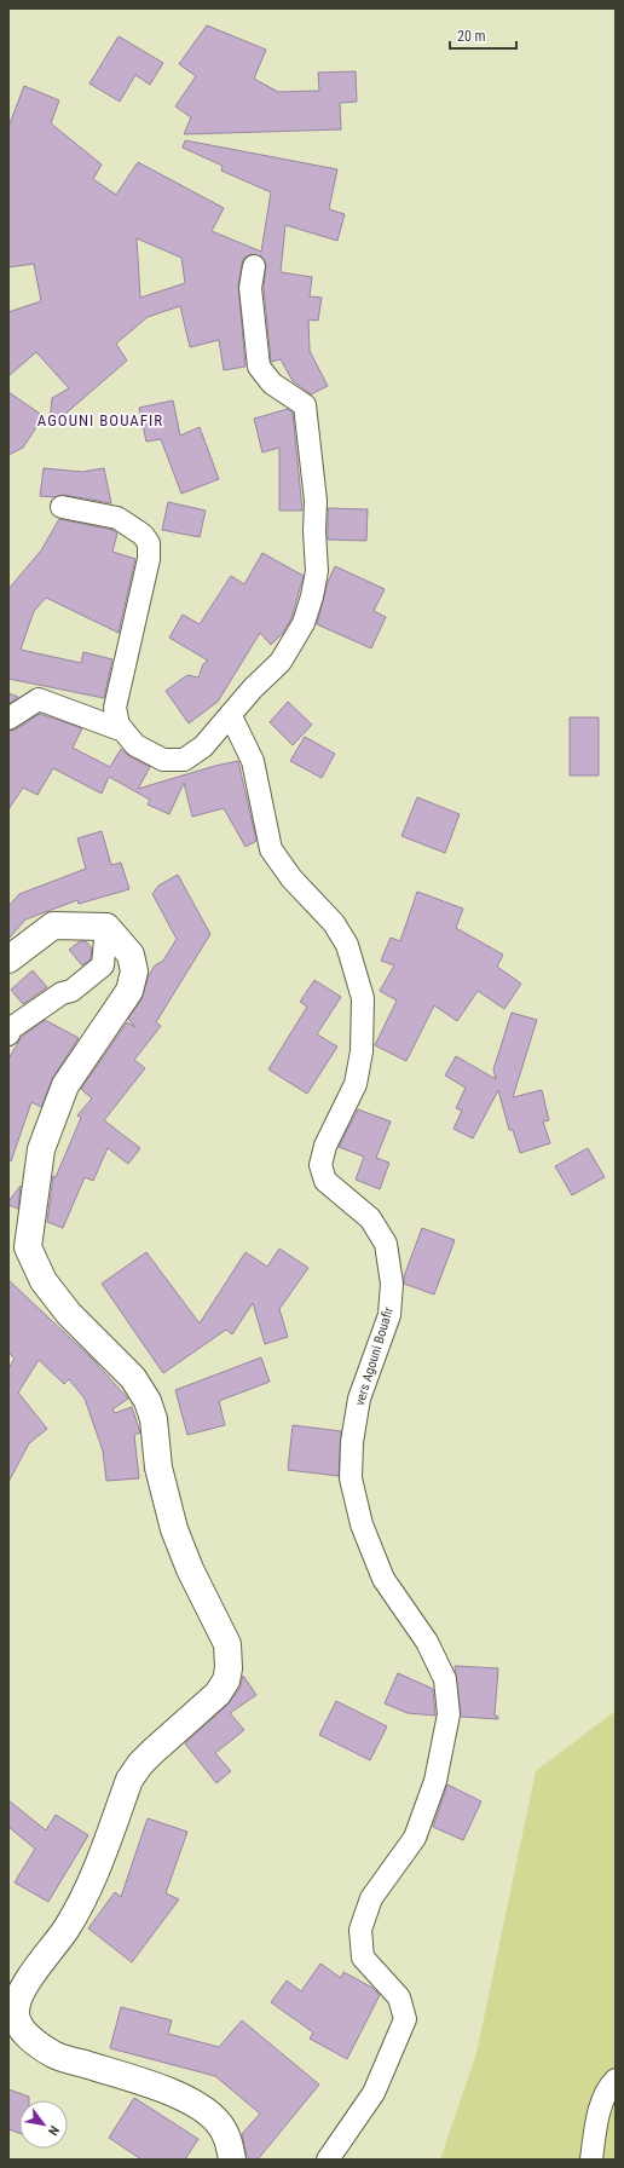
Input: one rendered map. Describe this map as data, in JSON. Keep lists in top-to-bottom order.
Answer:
{
  "streets": {
    "street": ["vers Agouni Bouafir"]
  },
  "districts": ["AGOUNI BOUAFIR"],
  "scale_bar": "20 m",
  "north": "bottom right"
}
